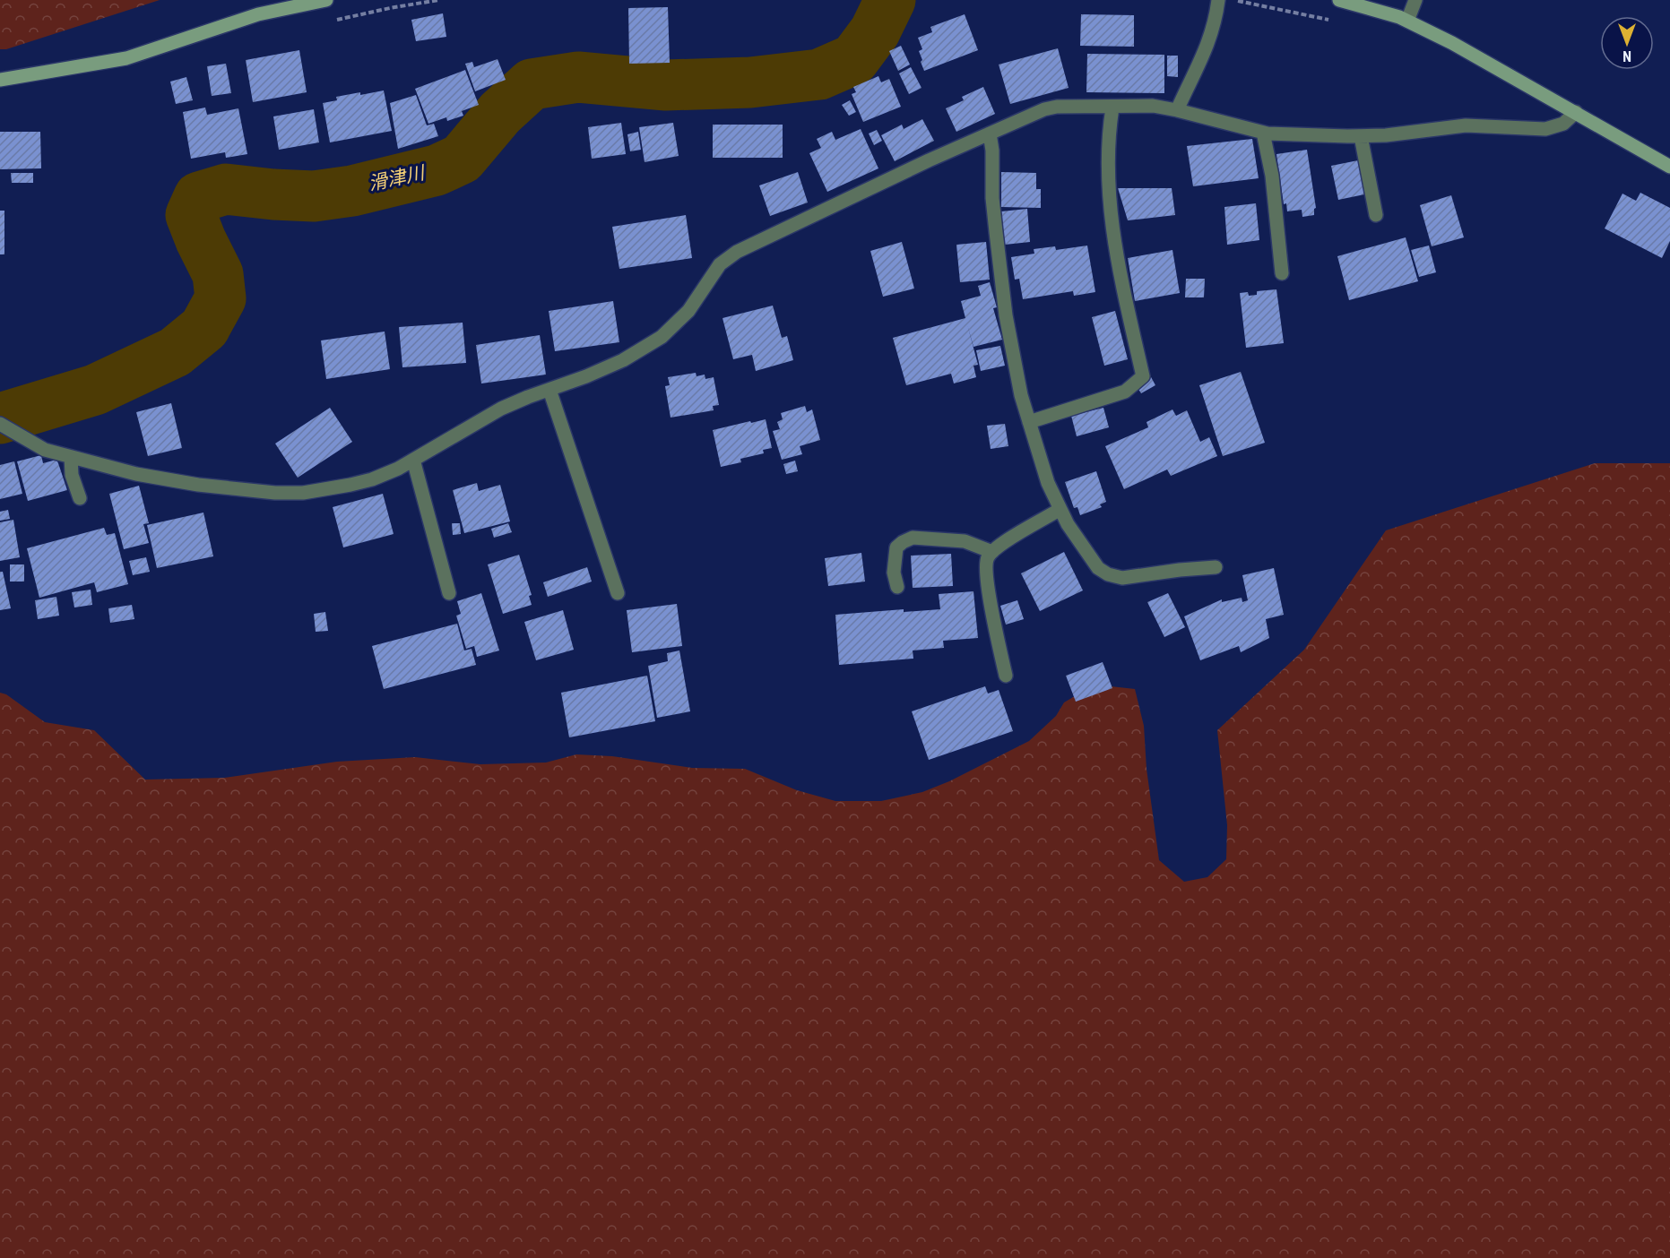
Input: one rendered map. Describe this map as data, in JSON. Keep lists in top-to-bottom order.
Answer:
{
  "water": ["滑津川"],
  "north": "bottom"
}
